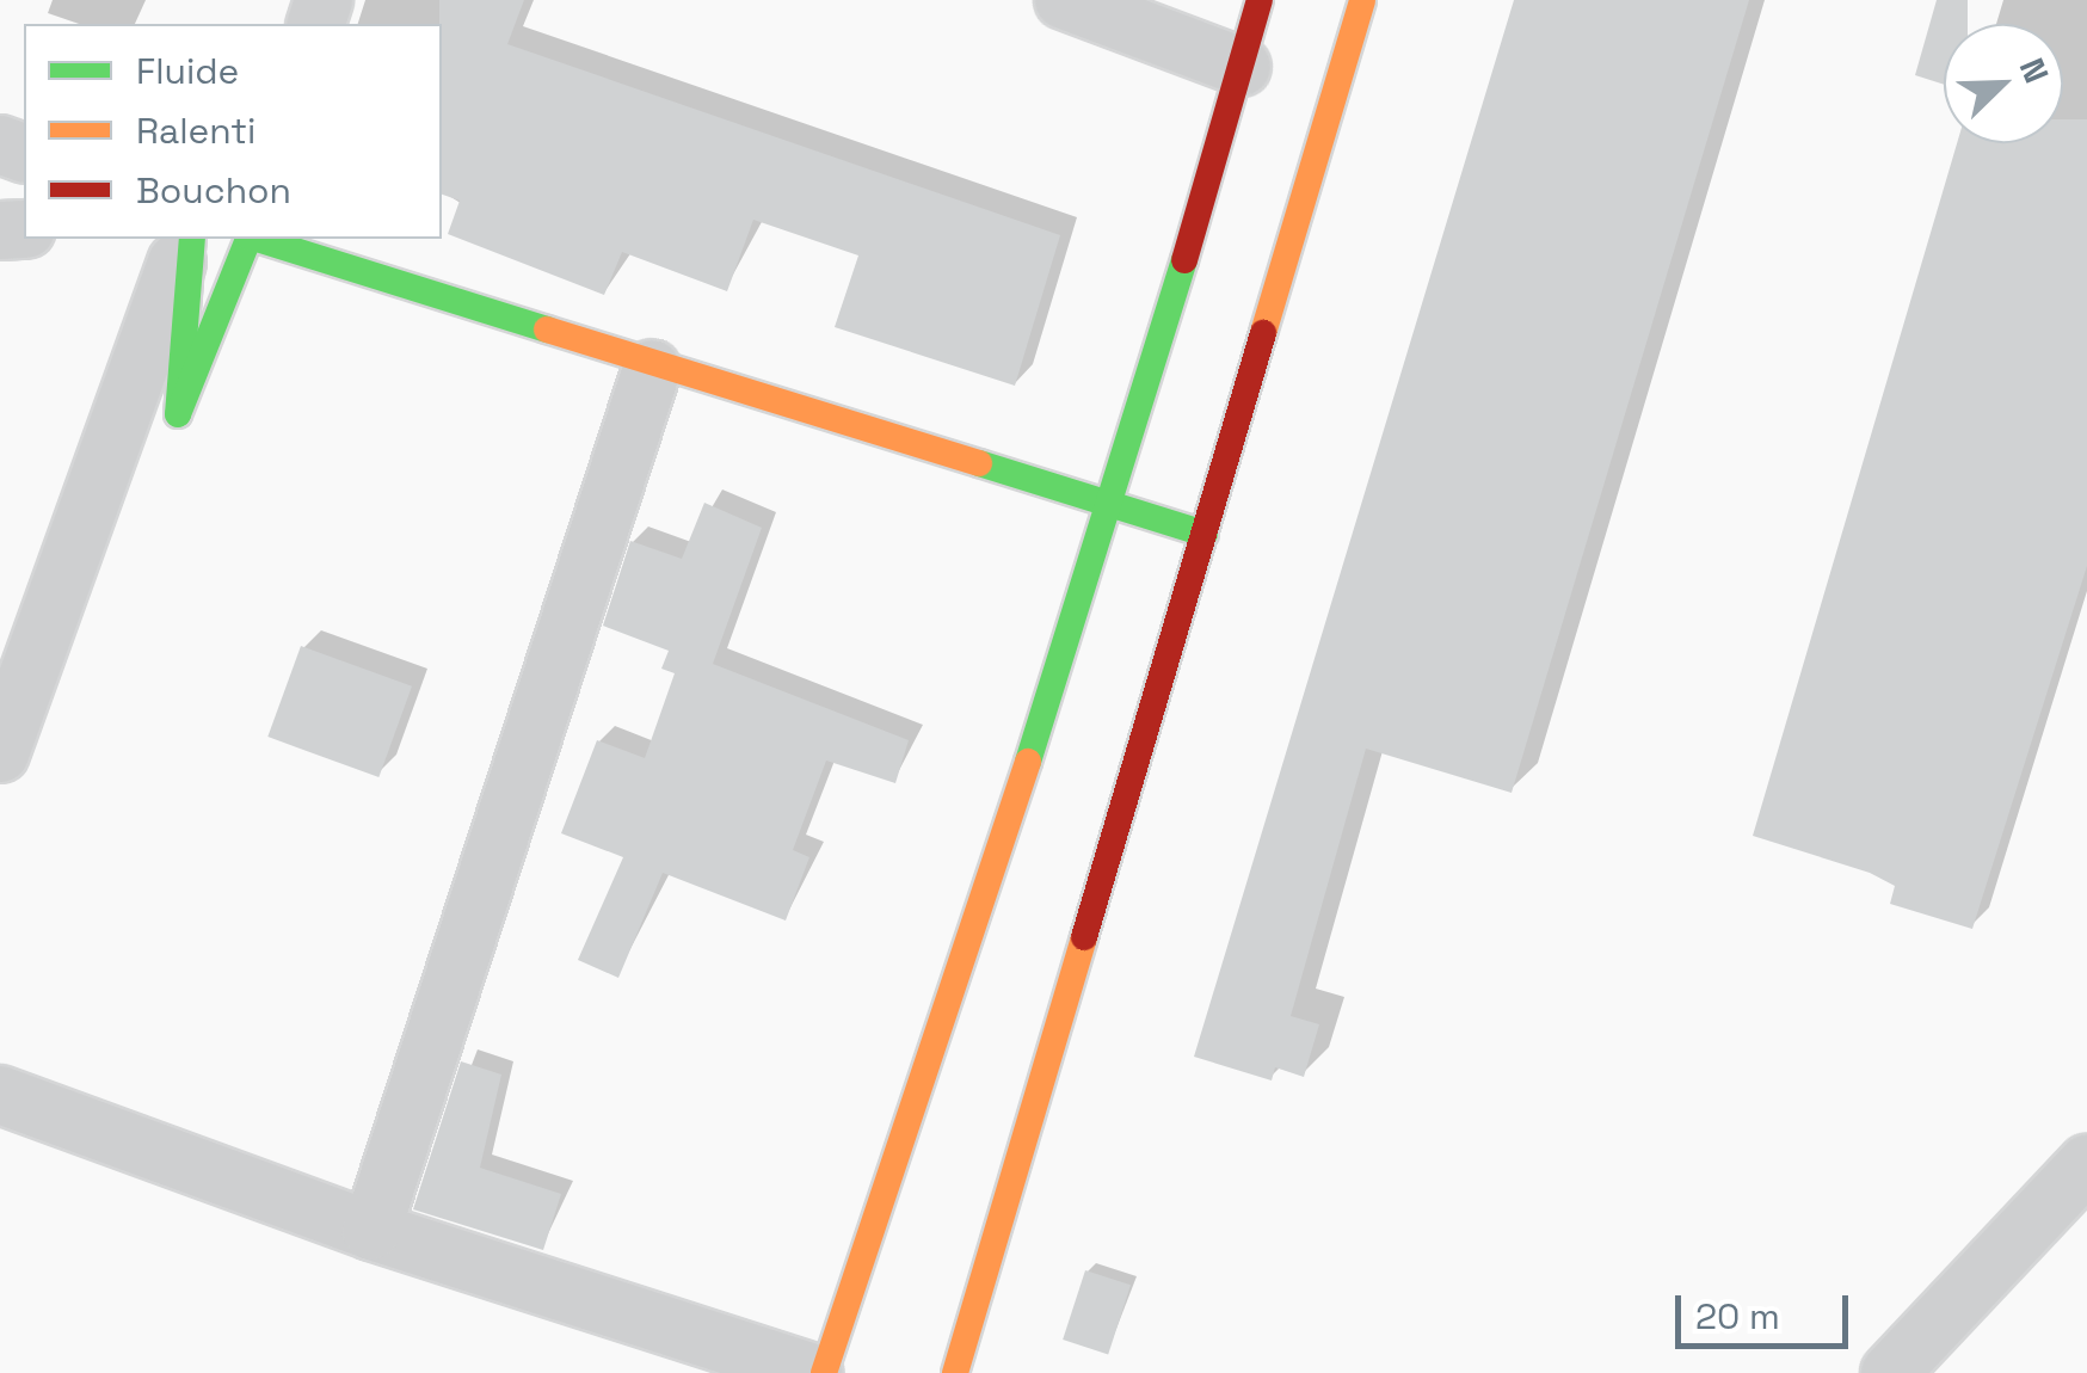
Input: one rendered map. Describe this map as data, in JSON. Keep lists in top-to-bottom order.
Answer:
{
  "legend": ["Fluide", "Ralenti", "Bouchon"],
  "scale_bar": "20 m",
  "north": "top right"
}
